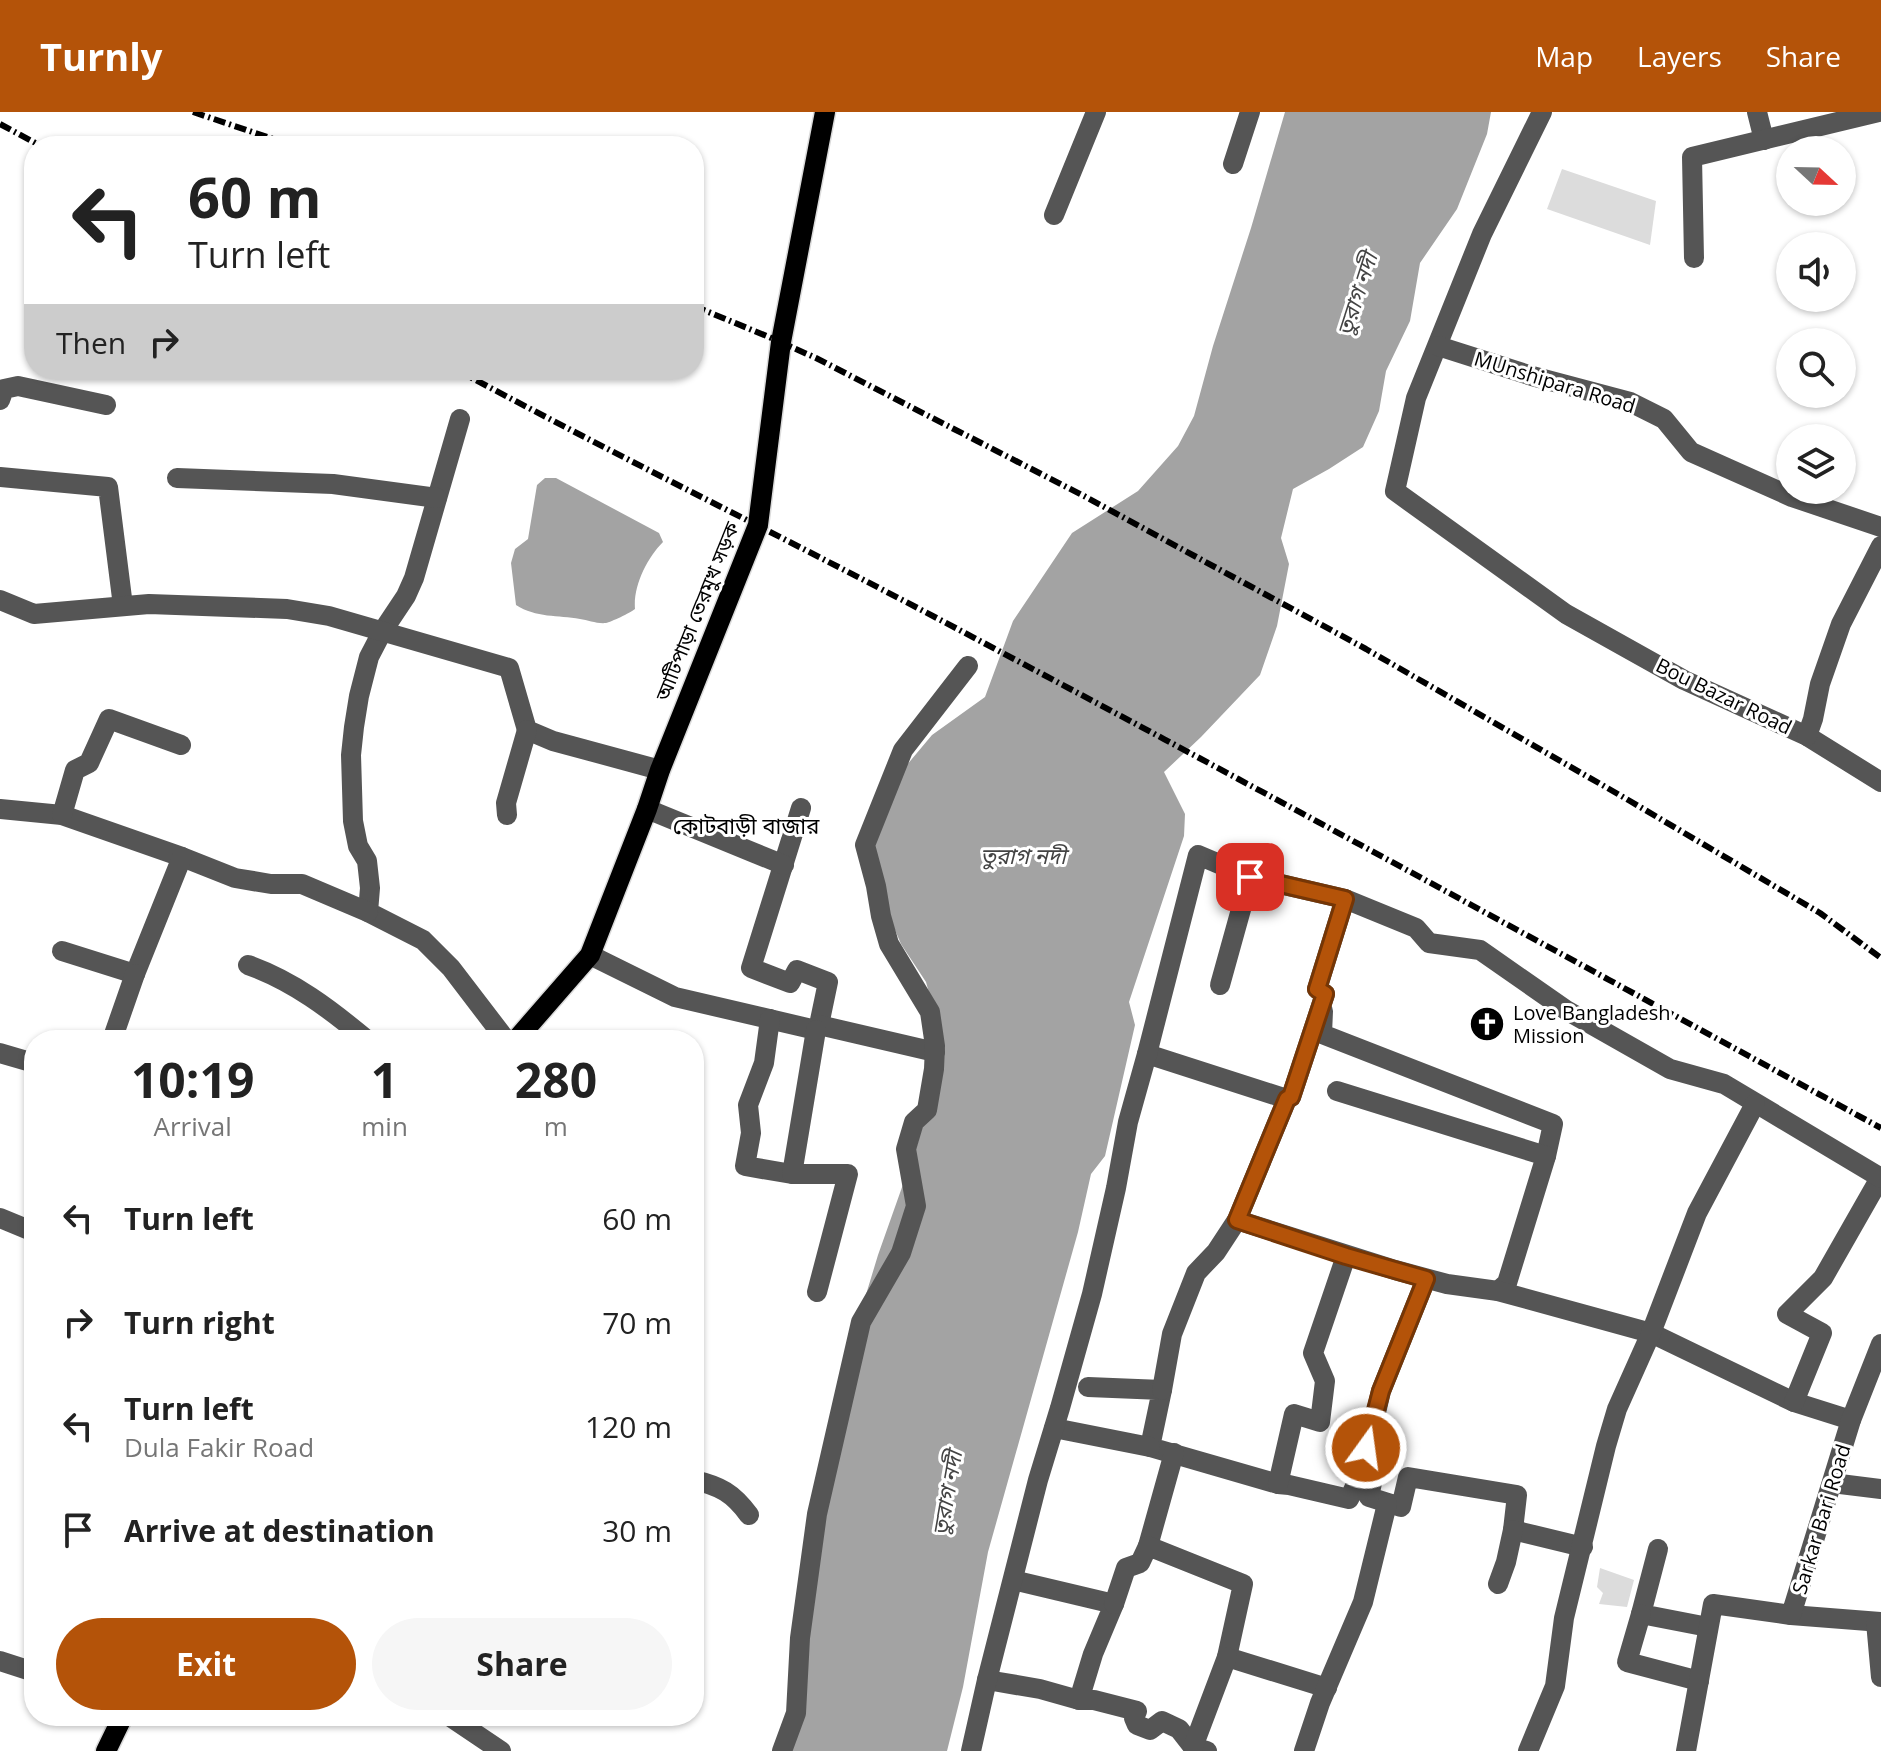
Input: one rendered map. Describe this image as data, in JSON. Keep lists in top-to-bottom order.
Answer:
{
  "streets": {
    "main road": ["আটিপাড়া তেরমুখ সড়ক"],
    "street": ["MUnshipara Road", "Bou Bazar Road", "Sarkar Bari Road"]
  },
  "crossings": [
    ["MUnshipara Road", "Bou Bazar Road"]
  ],
  "districts": ["কোটবাড়ী বাজার"],
  "water": ["তুরাগ নদী"],
  "places": {
    "church": ["Love Bangladesh Mission"]
  },
  "north": "right",
  "page": {
    "header": "Turnly",
    "nav": ["Map", "Layers", "Share"],
    "turn": ["60 m", "Turn left"],
    "then": "Then",
    "eta": [
      "10:19",
      "Arrival",
      "1",
      "min",
      "280",
      "m"
    ],
    "list": [
      {
        "name": "Turn left",
        "value": "60 m"
      },
      {
        "name": "Turn right",
        "value": "70 m"
      },
      {
        "name": "Turn left",
        "note": "Dula Fakir Road",
        "value": "120 m"
      },
      {
        "name": "Arrive at destination",
        "value": "30 m"
      }
    ],
    "buttons": ["Exit", "Share"]
  }
}
